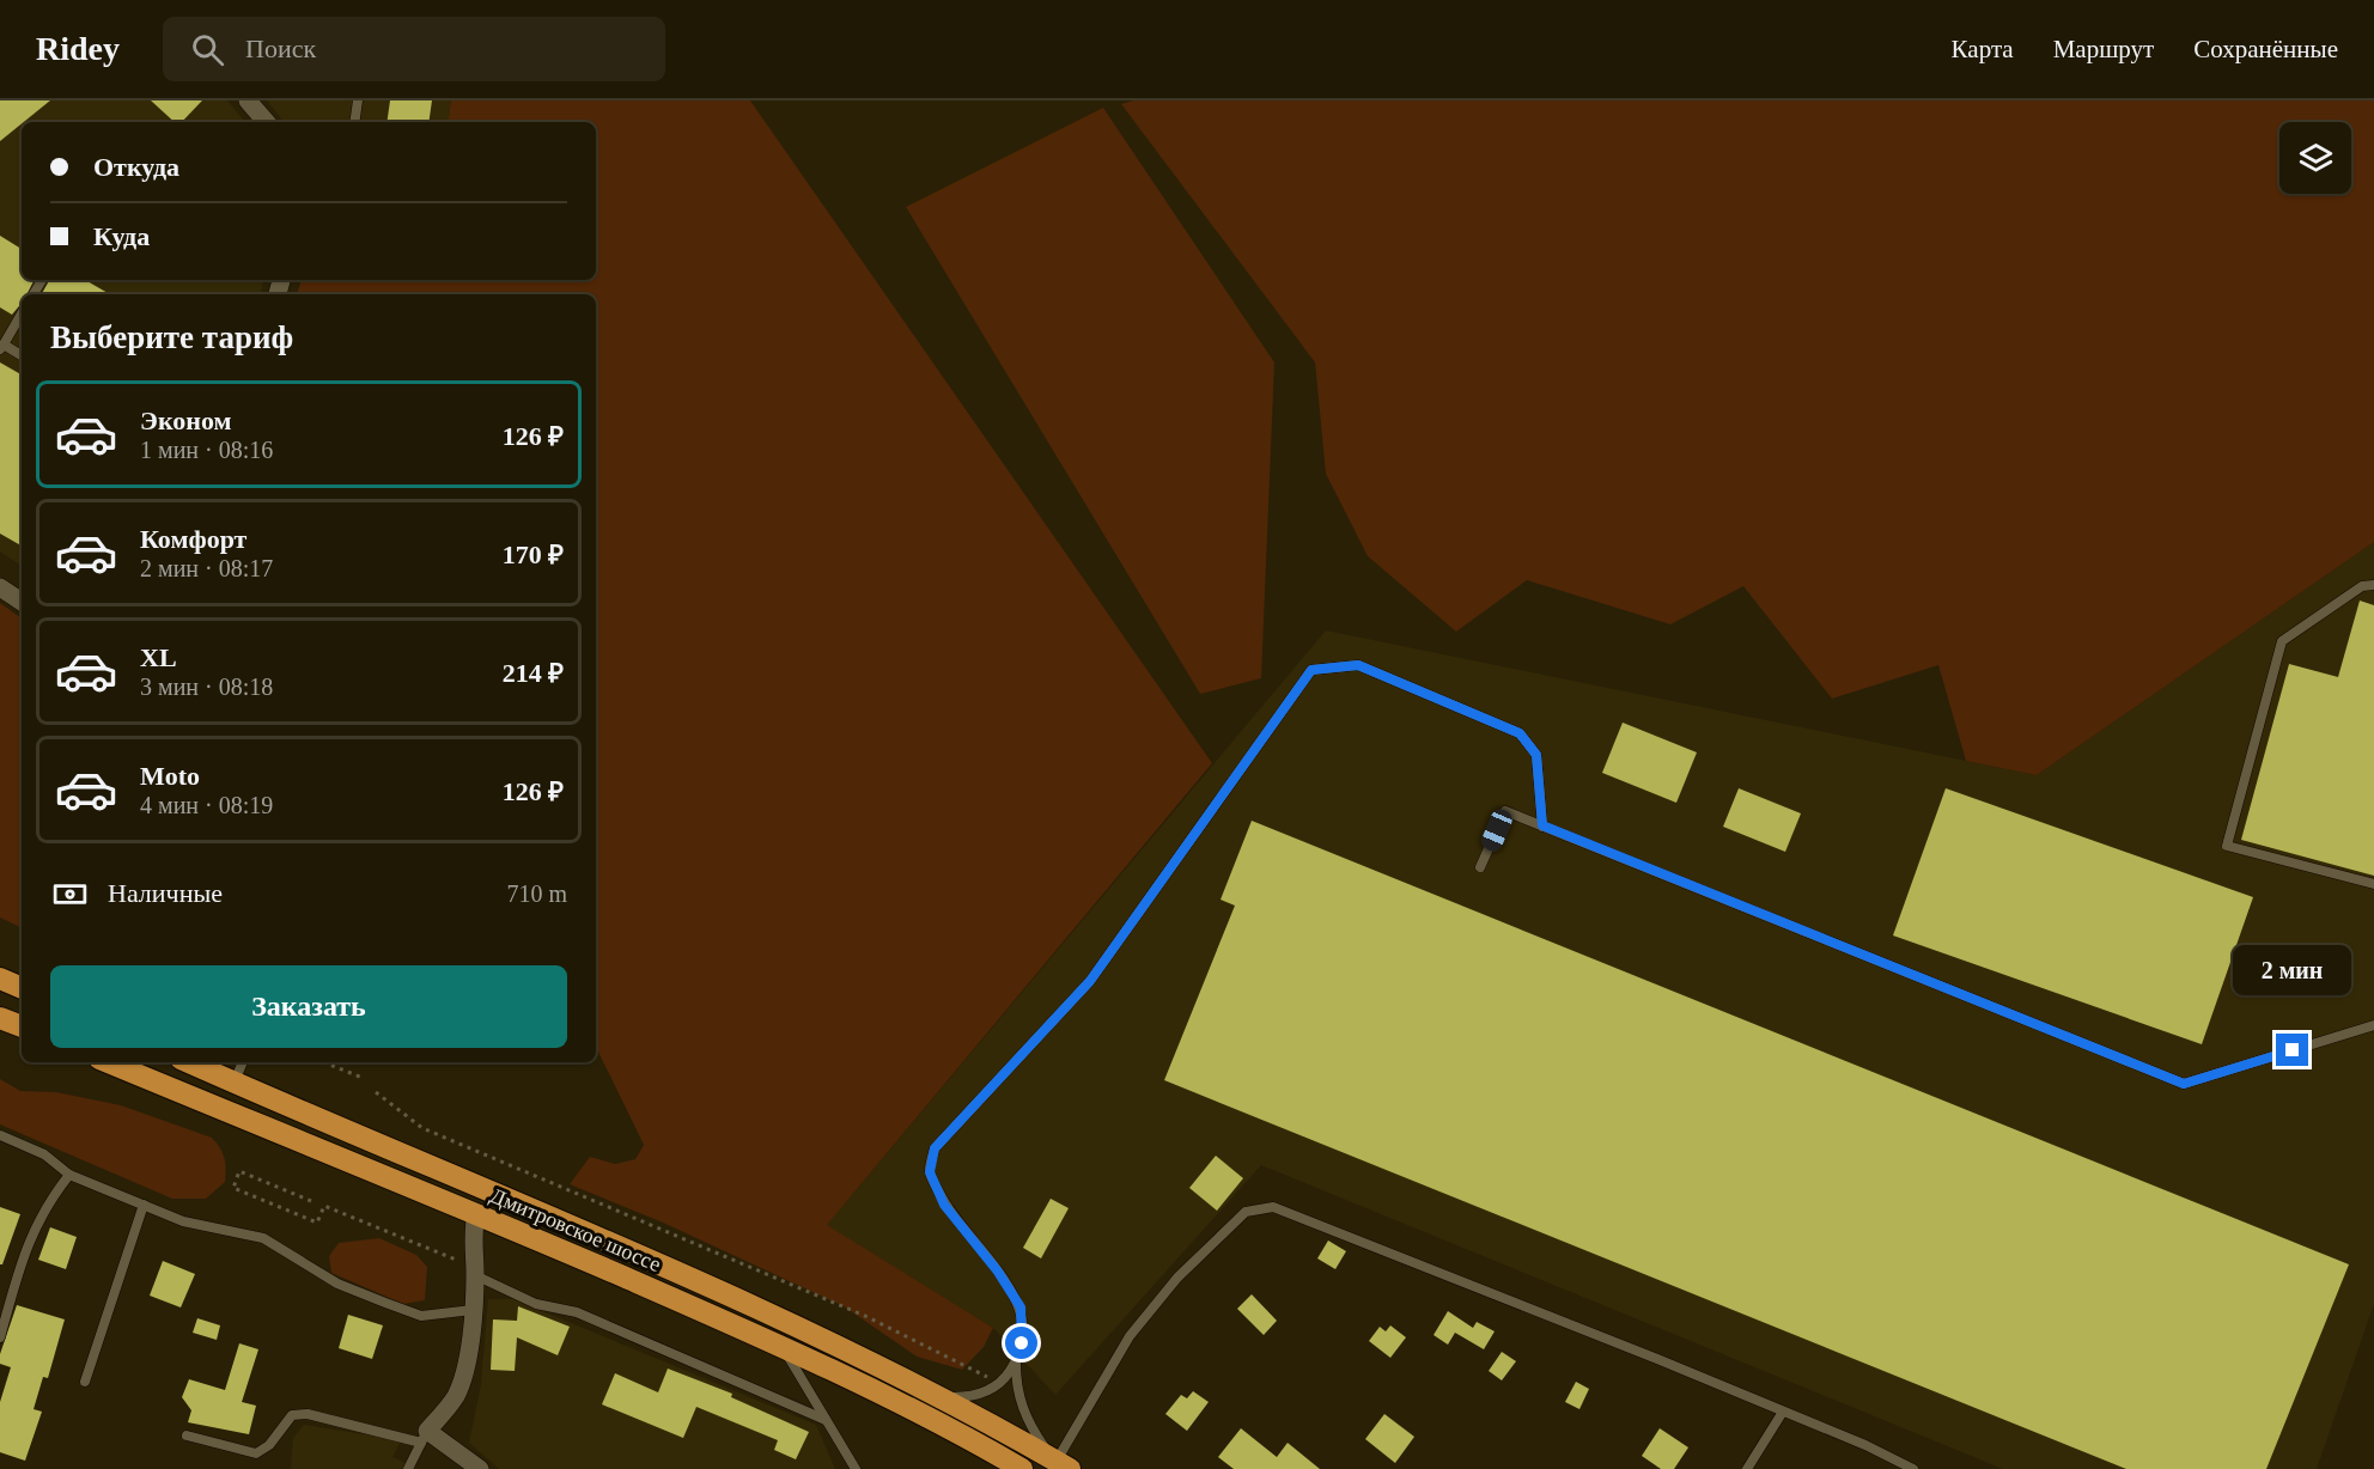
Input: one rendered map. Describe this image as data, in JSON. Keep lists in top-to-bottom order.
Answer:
{
  "streets": {
    "highway": ["Дмитровское шоссе"]
  },
  "page": {
    "header": "Ridey",
    "search": "Поиск",
    "nav": ["Карта", "Маршрут", "Сохранённые"],
    "banner": ["Откуда", "Куда"],
    "heading": "Выберите тариф",
    "list": [
      {
        "name": "Эконом",
        "note": "1 мин · 08:16",
        "value": "126 ₽"
      },
      {
        "name": "Комфорт",
        "note": "2 мин · 08:17",
        "value": "170 ₽"
      },
      {
        "name": "XL",
        "note": "3 мин · 08:18",
        "value": "214 ₽"
      },
      {
        "name": "Moto",
        "note": "4 мин · 08:19",
        "value": "126 ₽"
      }
    ],
    "pay": ["Наличные", "710 m"],
    "bubble": "2 мин",
    "buttons": "Заказать"
  }
}
